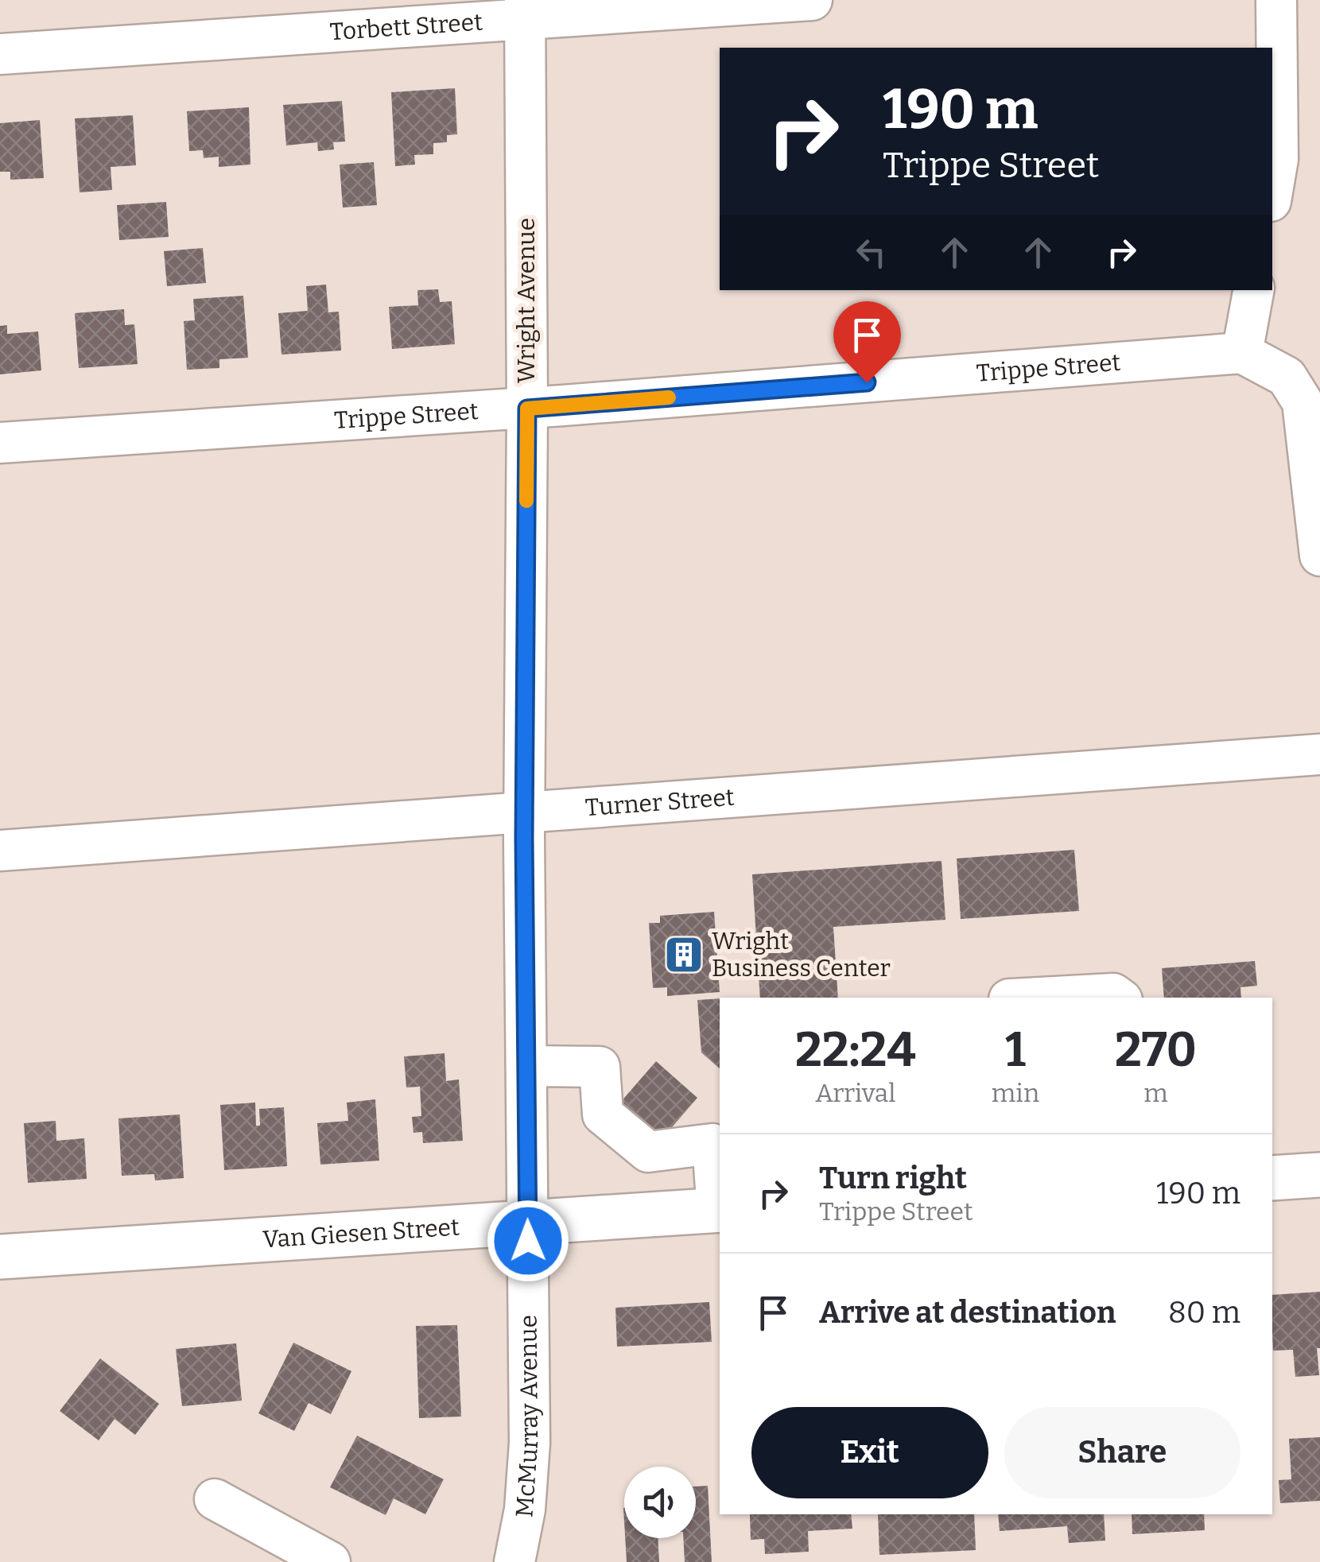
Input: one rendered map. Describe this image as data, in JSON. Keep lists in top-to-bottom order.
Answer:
{
  "streets": {
    "main road": ["Van Giesen Street"],
    "street": [
      "Torbett Street",
      "Wright Avenue",
      "Trippe Street",
      "Turner Street",
      "McMurray Avenue"
    ]
  },
  "crossings": [
    ["Torbett Street", "Wright Avenue"],
    ["Wright Avenue", "Trippe Street"],
    ["Wright Avenue", "Turner Street"],
    ["Wright Avenue", "Van Giesen Street"],
    ["Wright Avenue", "McMurray Avenue"],
    ["Van Giesen Street", "McMurray Avenue"]
  ],
  "places": {
    "building": ["Wright Business Center"]
  },
  "page": {
    "turn": ["190 m", "Trippe Street"],
    "eta": [
      "22:24",
      "Arrival",
      "1",
      "min",
      "270",
      "m"
    ],
    "list": [
      {
        "name": "Turn right",
        "note": "Trippe Street",
        "value": "190 m"
      },
      {
        "name": "Arrive at destination",
        "value": "80 m"
      }
    ],
    "buttons": ["Exit", "Share"]
  }
}
